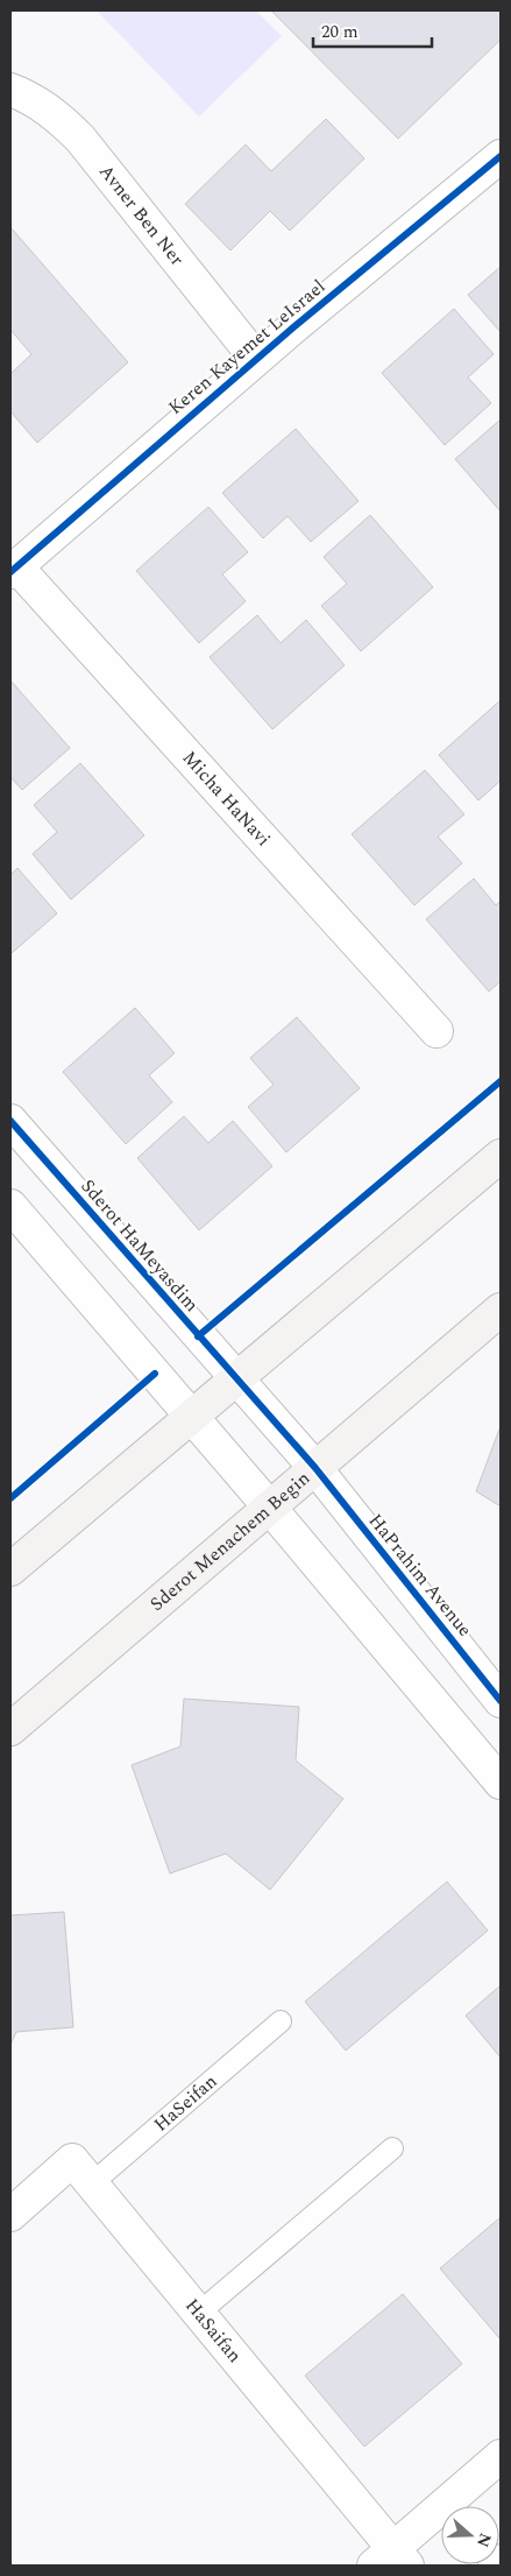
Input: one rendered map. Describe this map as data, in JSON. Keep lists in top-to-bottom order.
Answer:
{
  "streets": {
    "main road": ["Sderot Menachem Begin"],
    "street": [
      "Avner Ben Ner",
      "Keren Kayemet LeIsrael",
      "Micha HaNavi",
      "Sderot HaMeyasdim",
      "HaPrahim Avenue",
      "HaSaifan"
    ],
    "lane": ["HaSeifan"]
  },
  "crossings": [
    ["Avner Ben Ner", "Keren Kayemet LeIsrael"],
    ["Keren Kayemet LeIsrael", "Micha HaNavi"],
    ["Sderot HaMeyasdim", "Sderot Menachem Begin"],
    ["Sderot HaMeyasdim", "HaPrahim Avenue"],
    ["Sderot Menachem Begin", "HaPrahim Avenue"],
    ["HaSeifan", "HaSaifan"]
  ],
  "scale_bar": "20 m",
  "north": "right"
}
